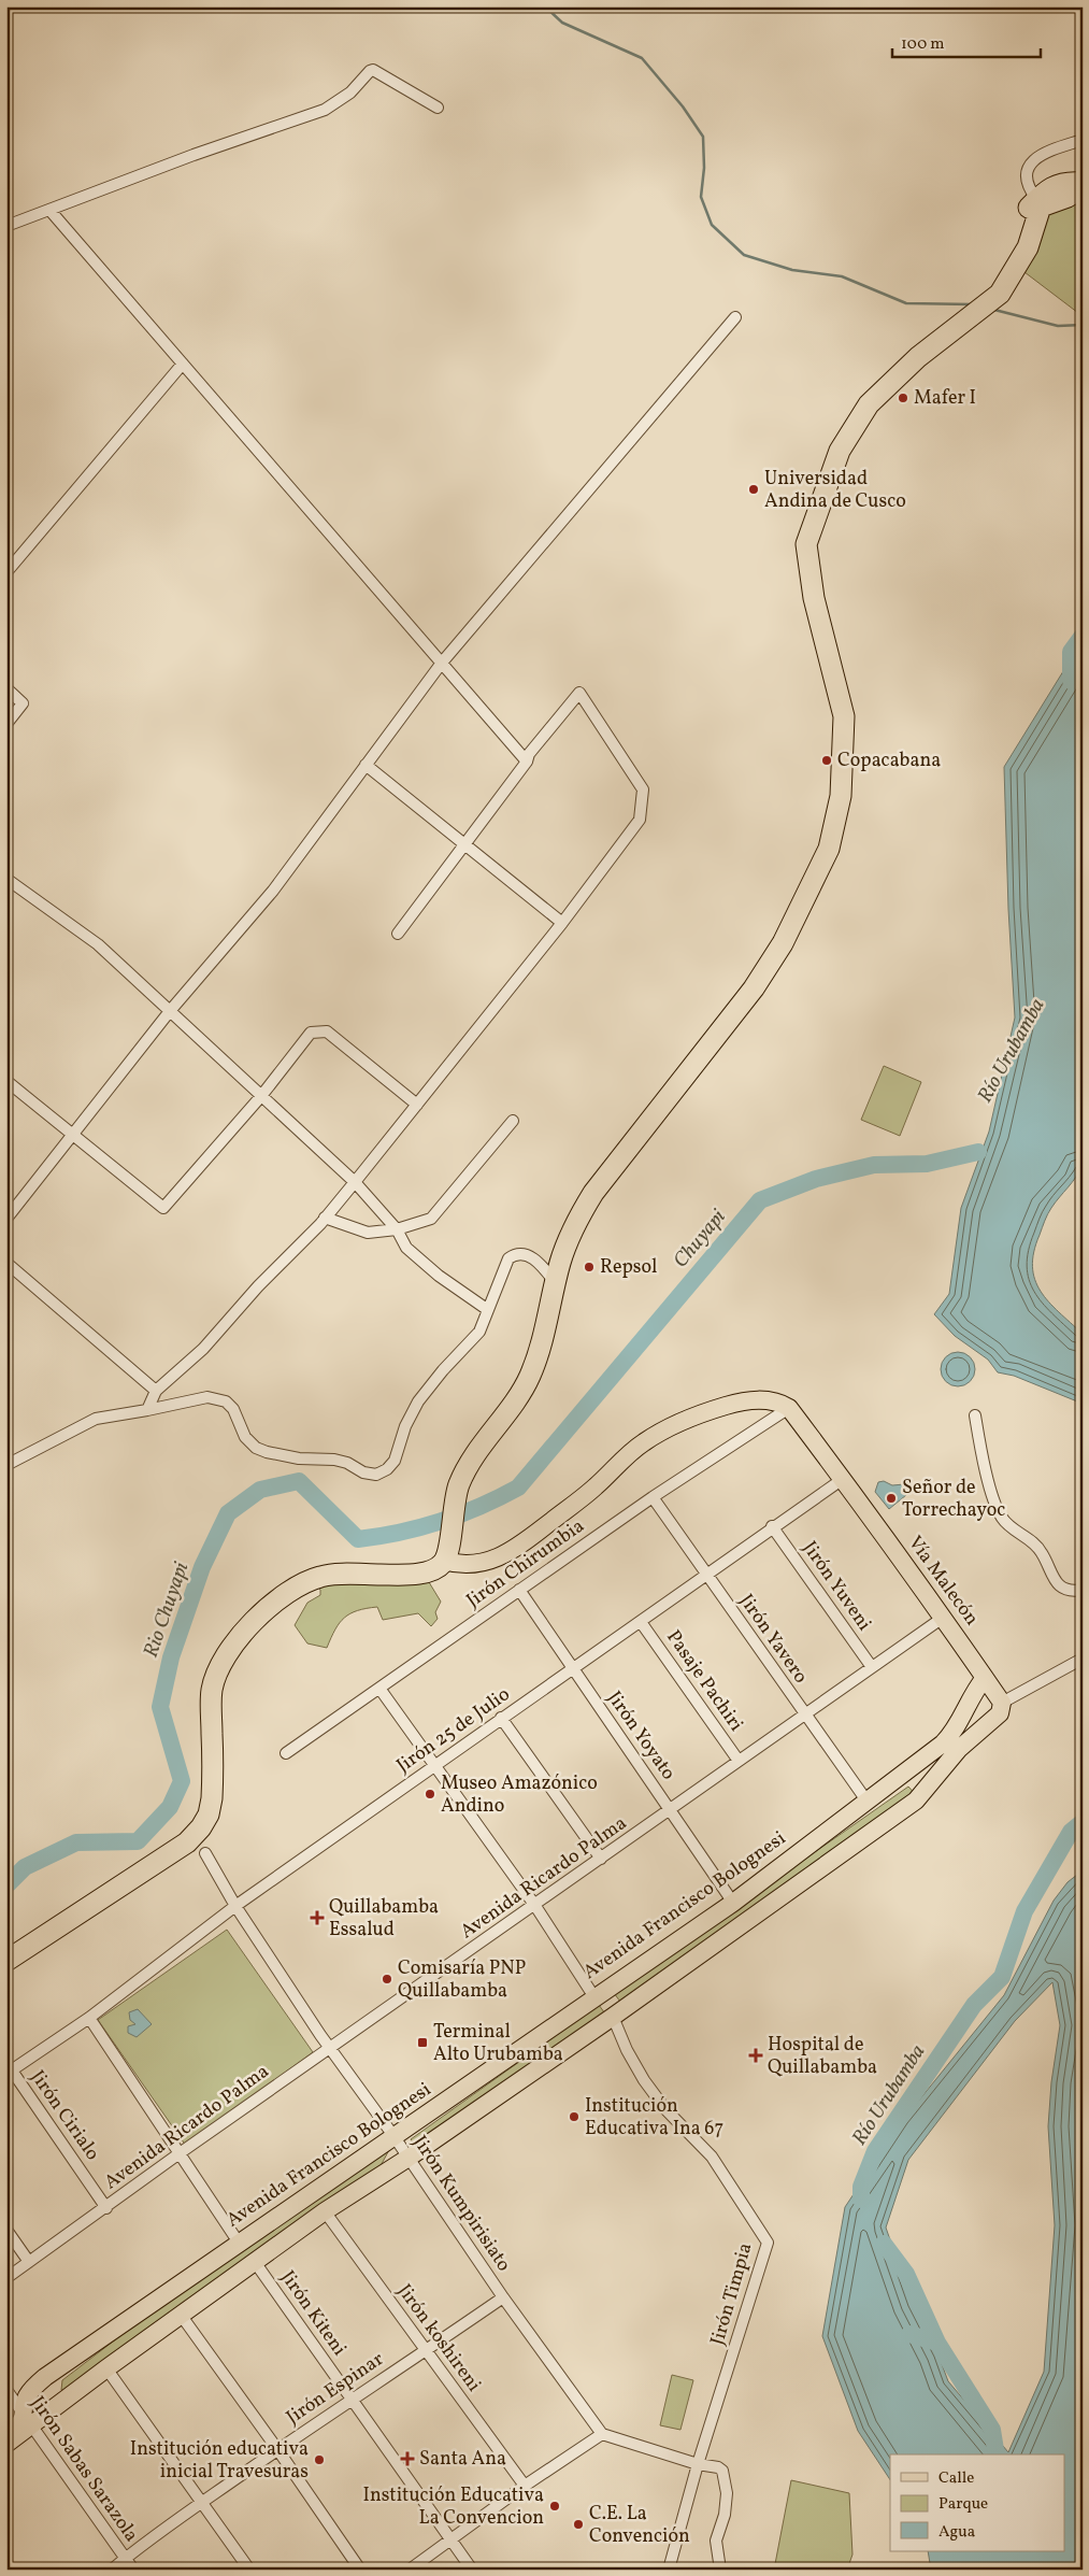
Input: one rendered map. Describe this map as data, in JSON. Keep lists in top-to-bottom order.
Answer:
{
  "streets": {
    "main road": ["Vía Malecón", "Avenida Francisco Bolognesi"],
    "street": [
      "Jirón Chirumbia",
      "Jirón Yuveni",
      "Jirón Yavero",
      "Pasaje Pachiri",
      "Jirón 25 de Julio",
      "Jirón Yoyato",
      "Avenida Ricardo Palma",
      "Jirón Cirialo",
      "Jirón Kumpirisiato",
      "Jirón Timpia",
      "Jirón Kiteni",
      "Jirón koshireni",
      "Jirón Espinar",
      "Jirón Sabas Sarazola"
    ]
  },
  "crossings": [
    ["Jirón Chirumbia", "Vía Malecón"],
    ["Jirón Chirumbia", "Jirón Yavero"],
    ["Jirón Chirumbia", "Jirón Yoyato"],
    ["Vía Malecón", "Jirón 25 de Julio"],
    ["Vía Malecón", "Avenida Ricardo Palma"],
    ["Vía Malecón", "Avenida Francisco Bolognesi"],
    ["Jirón Yuveni", "Jirón 25 de Julio"],
    ["Jirón Yuveni", "Avenida Ricardo Palma"],
    ["Jirón Yavero", "Jirón 25 de Julio"],
    ["Jirón Yavero", "Avenida Ricardo Palma"],
    ["Jirón Yavero", "Avenida Francisco Bolognesi"],
    ["Pasaje Pachiri", "Jirón 25 de Julio"],
    ["Pasaje Pachiri", "Avenida Ricardo Palma"],
    ["Jirón 25 de Julio", "Jirón Yoyato"],
    ["Jirón 25 de Julio", "Jirón Cirialo"],
    ["Jirón 25 de Julio", "Jirón Kumpirisiato"],
    ["Jirón Yoyato", "Avenida Ricardo Palma"],
    ["Jirón Yoyato", "Avenida Francisco Bolognesi"],
    ["Avenida Ricardo Palma", "Jirón Cirialo"],
    ["Avenida Ricardo Palma", "Jirón Kumpirisiato"],
    ["Avenida Francisco Bolognesi", "Jirón Kumpirisiato"],
    ["Avenida Francisco Bolognesi", "Jirón Timpia"],
    ["Avenida Francisco Bolognesi", "Jirón Kiteni"],
    ["Avenida Francisco Bolognesi", "Jirón koshireni"],
    ["Avenida Francisco Bolognesi", "Jirón Sabas Sarazola"],
    ["Jirón Kumpirisiato", "Jirón Espinar"],
    ["Jirón Kiteni", "Jirón Espinar"],
    ["Jirón koshireni", "Jirón Espinar"],
    ["Jirón Espinar", "Jirón Sabas Sarazola"]
  ],
  "water": ["Río Urubamba", "Chuyapi", "Rio Chuyapi"],
  "places": {
    "other": [
      "Mafer I",
      "Universidad Andina de Cusco",
      "Copacabana",
      "Repsol",
      "Señor de Torrechayoc",
      "Museo Amazónico Andino",
      "Comisaría PNP Quillabamba",
      "Institución Educativa Ina 67",
      "Institución educativa inicial Travesuras",
      "Institución Educativa La Convencion",
      "C.E. La Convención"
    ],
    "health": ["Quillabamba Essalud", "Hospital de Quillabamba", "Santa Ana"],
    "transit": ["Terminal Alto Urubamba"]
  },
  "legend": ["Calle", "Parque", "Agua"],
  "scale_bar": "100 m"
}
